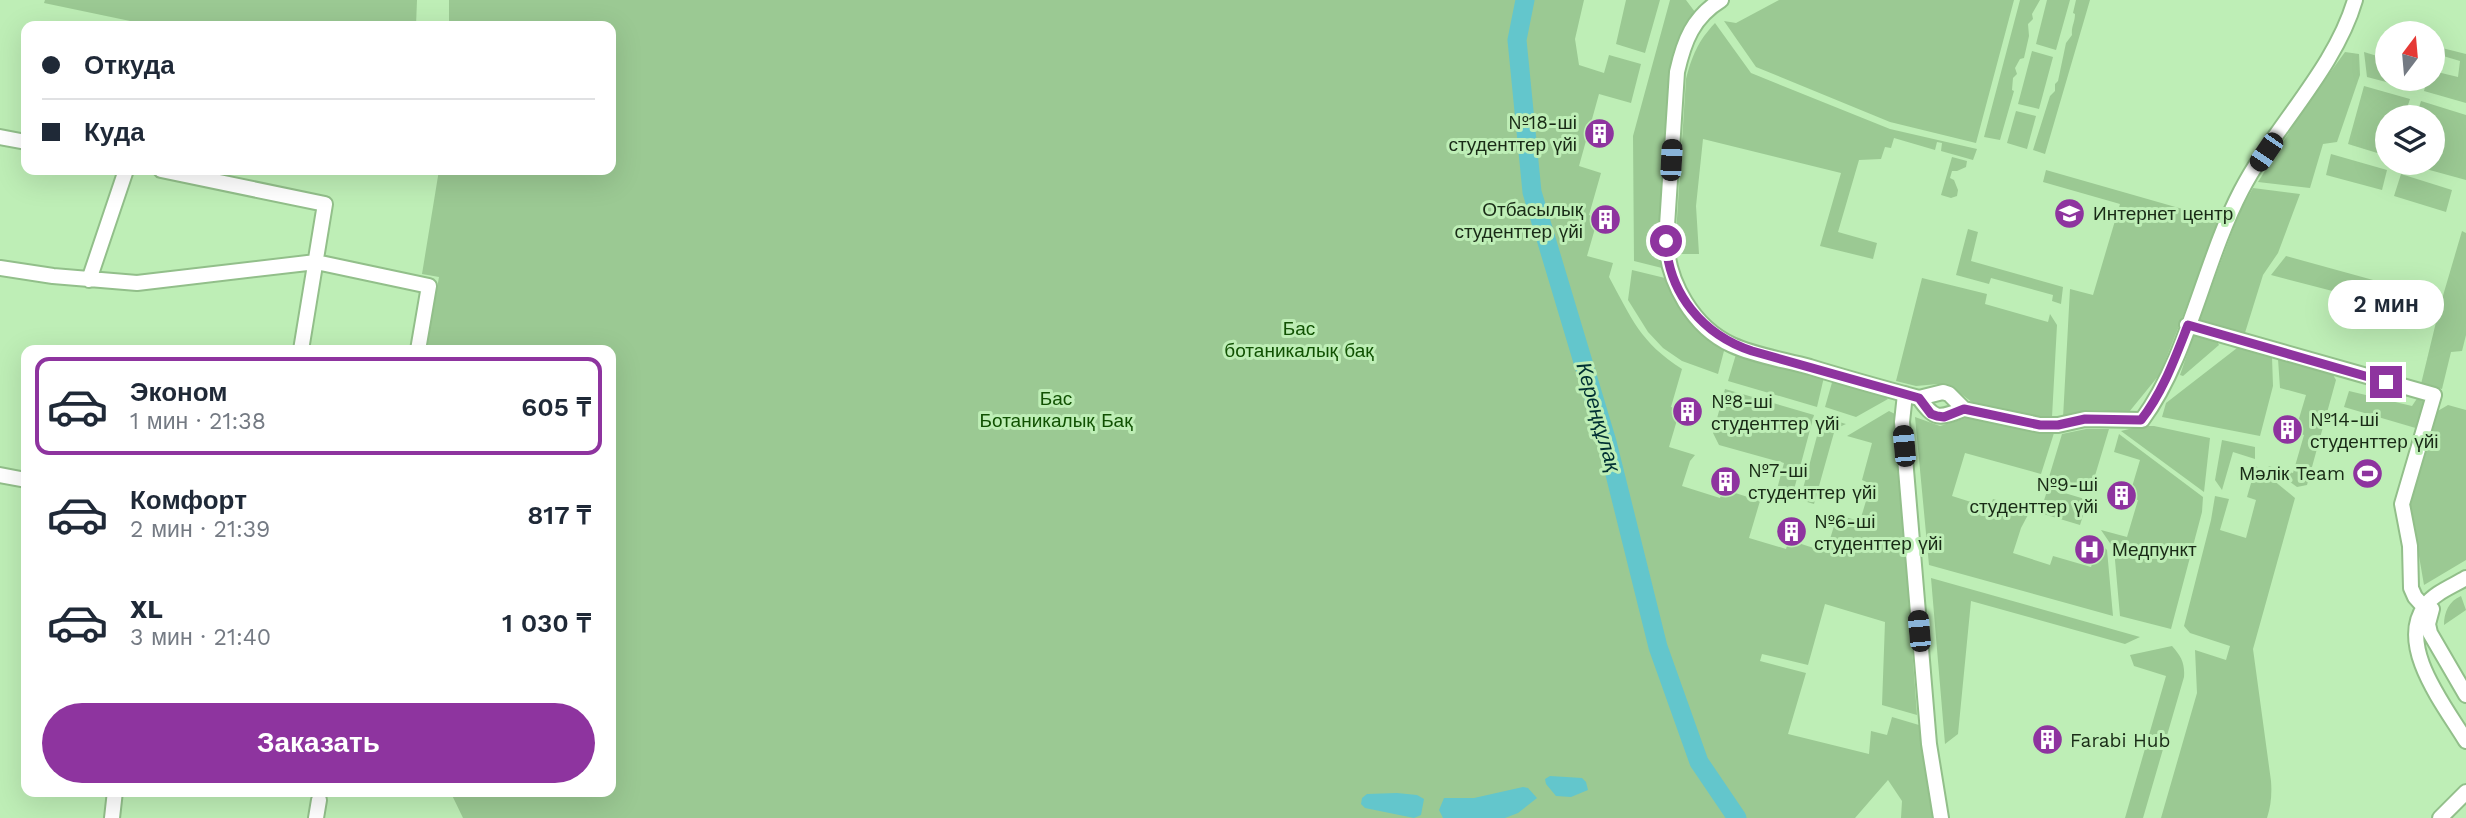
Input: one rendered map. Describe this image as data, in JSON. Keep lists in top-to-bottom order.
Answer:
{
  "water": ["Кереңқұлақ"],
  "parks": ["Бас ботаникалық бақ", "Бас Ботаникалық Бақ"],
  "places": {
    "building": [
      "№18-ші студенттер үйі",
      "Отбасылық студенттер үйі",
      "№8-ші студенттер үйі",
      "№14-ші студенттер үйі",
      "№7-ші студенттер үйі",
      "№9-ші студенттер үйі",
      "№6-ші студенттер үйі",
      "Farabi Hub"
    ],
    "school or university": ["Интернет центр"],
    "sports": ["Мәлік Team"],
    "hospital": ["Медпункт"]
  },
  "north": "top",
  "page": {
    "banner": ["Откуда", "Куда"],
    "bubble": "2 мин",
    "list": [
      {
        "name": "Эконом",
        "note": "1 мин · 21:38",
        "value": "605 ₸"
      },
      {
        "name": "Комфорт",
        "note": "2 мин · 21:39",
        "value": "817 ₸"
      },
      {
        "name": "XL",
        "note": "3 мин · 21:40",
        "value": "1 030 ₸"
      }
    ],
    "buttons": "Заказать"
  }
}
